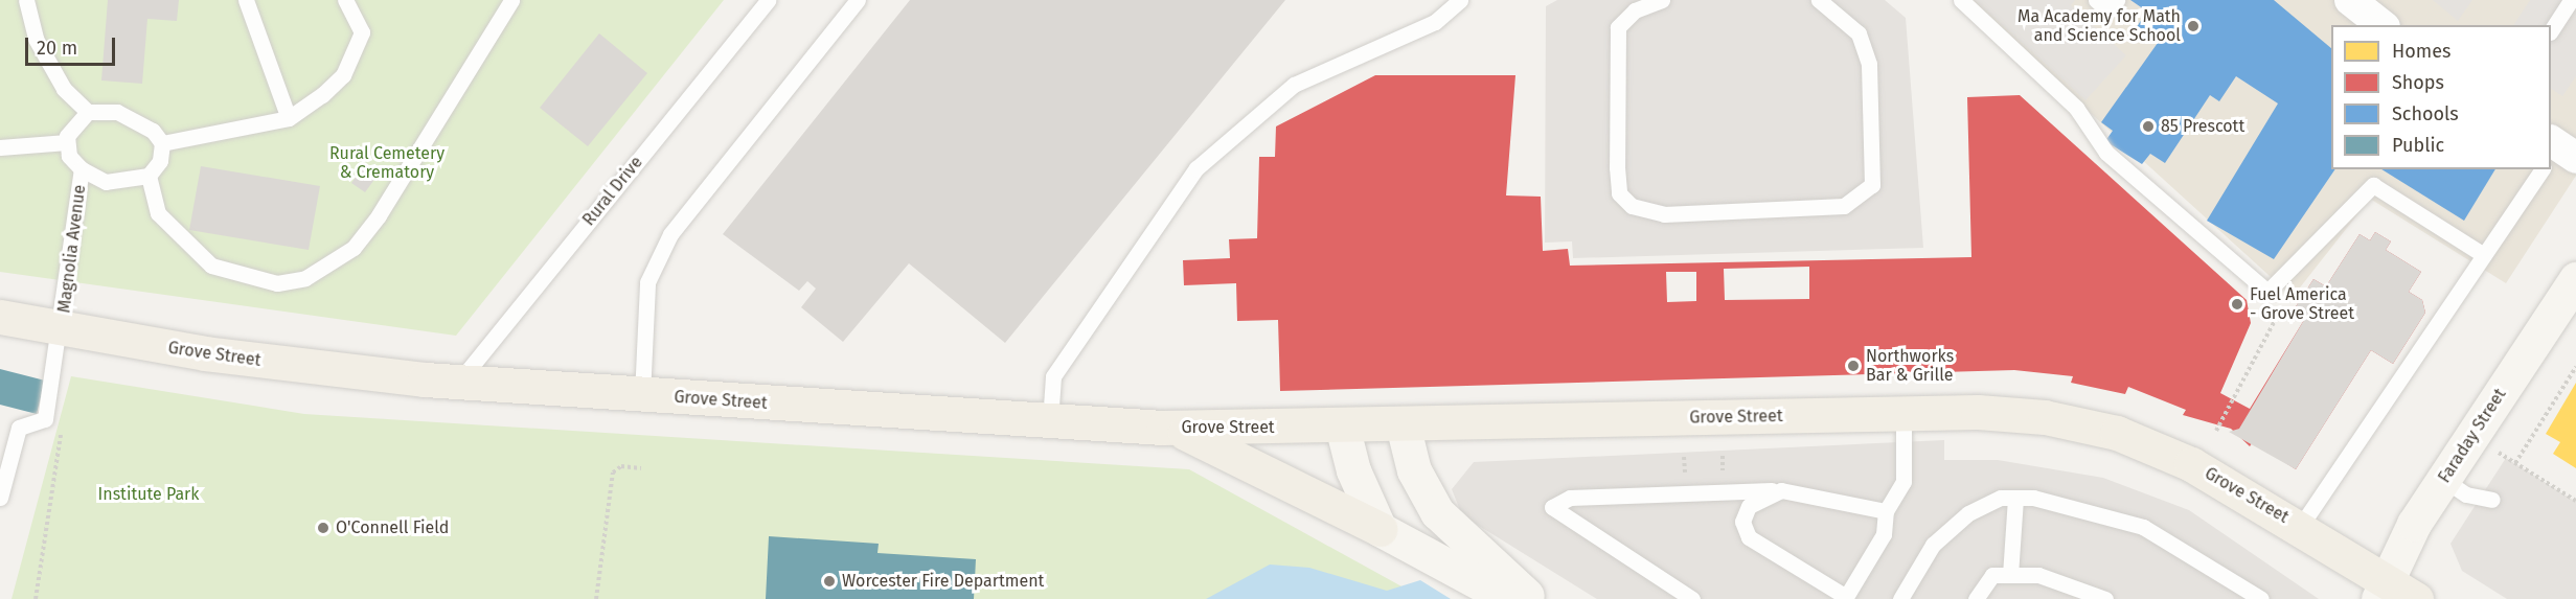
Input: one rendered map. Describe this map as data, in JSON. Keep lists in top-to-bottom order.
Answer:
{
  "streets": {
    "main road": ["Grove Street", "Faraday Street"],
    "lane": ["Rural Drive", "Magnolia Avenue"]
  },
  "crossings": [
    ["Rural Drive", "Grove Street"],
    ["Magnolia Avenue", "Grove Street"],
    ["Grove Street", "Faraday Street"]
  ],
  "parks": ["Rural Cemetery & Crematory", "Institute Park"],
  "places": [
    "Ma Academy for Math and Science School",
    "85 Prescott",
    "Fuel America - Grove Street",
    "Northworks Bar & Grille",
    "O'Connell Field",
    "Worcester Fire Department"
  ],
  "legend": [
    "Homes",
    "Shops",
    "Schools",
    "Public"
  ],
  "scale_bar": "20 m"
}
